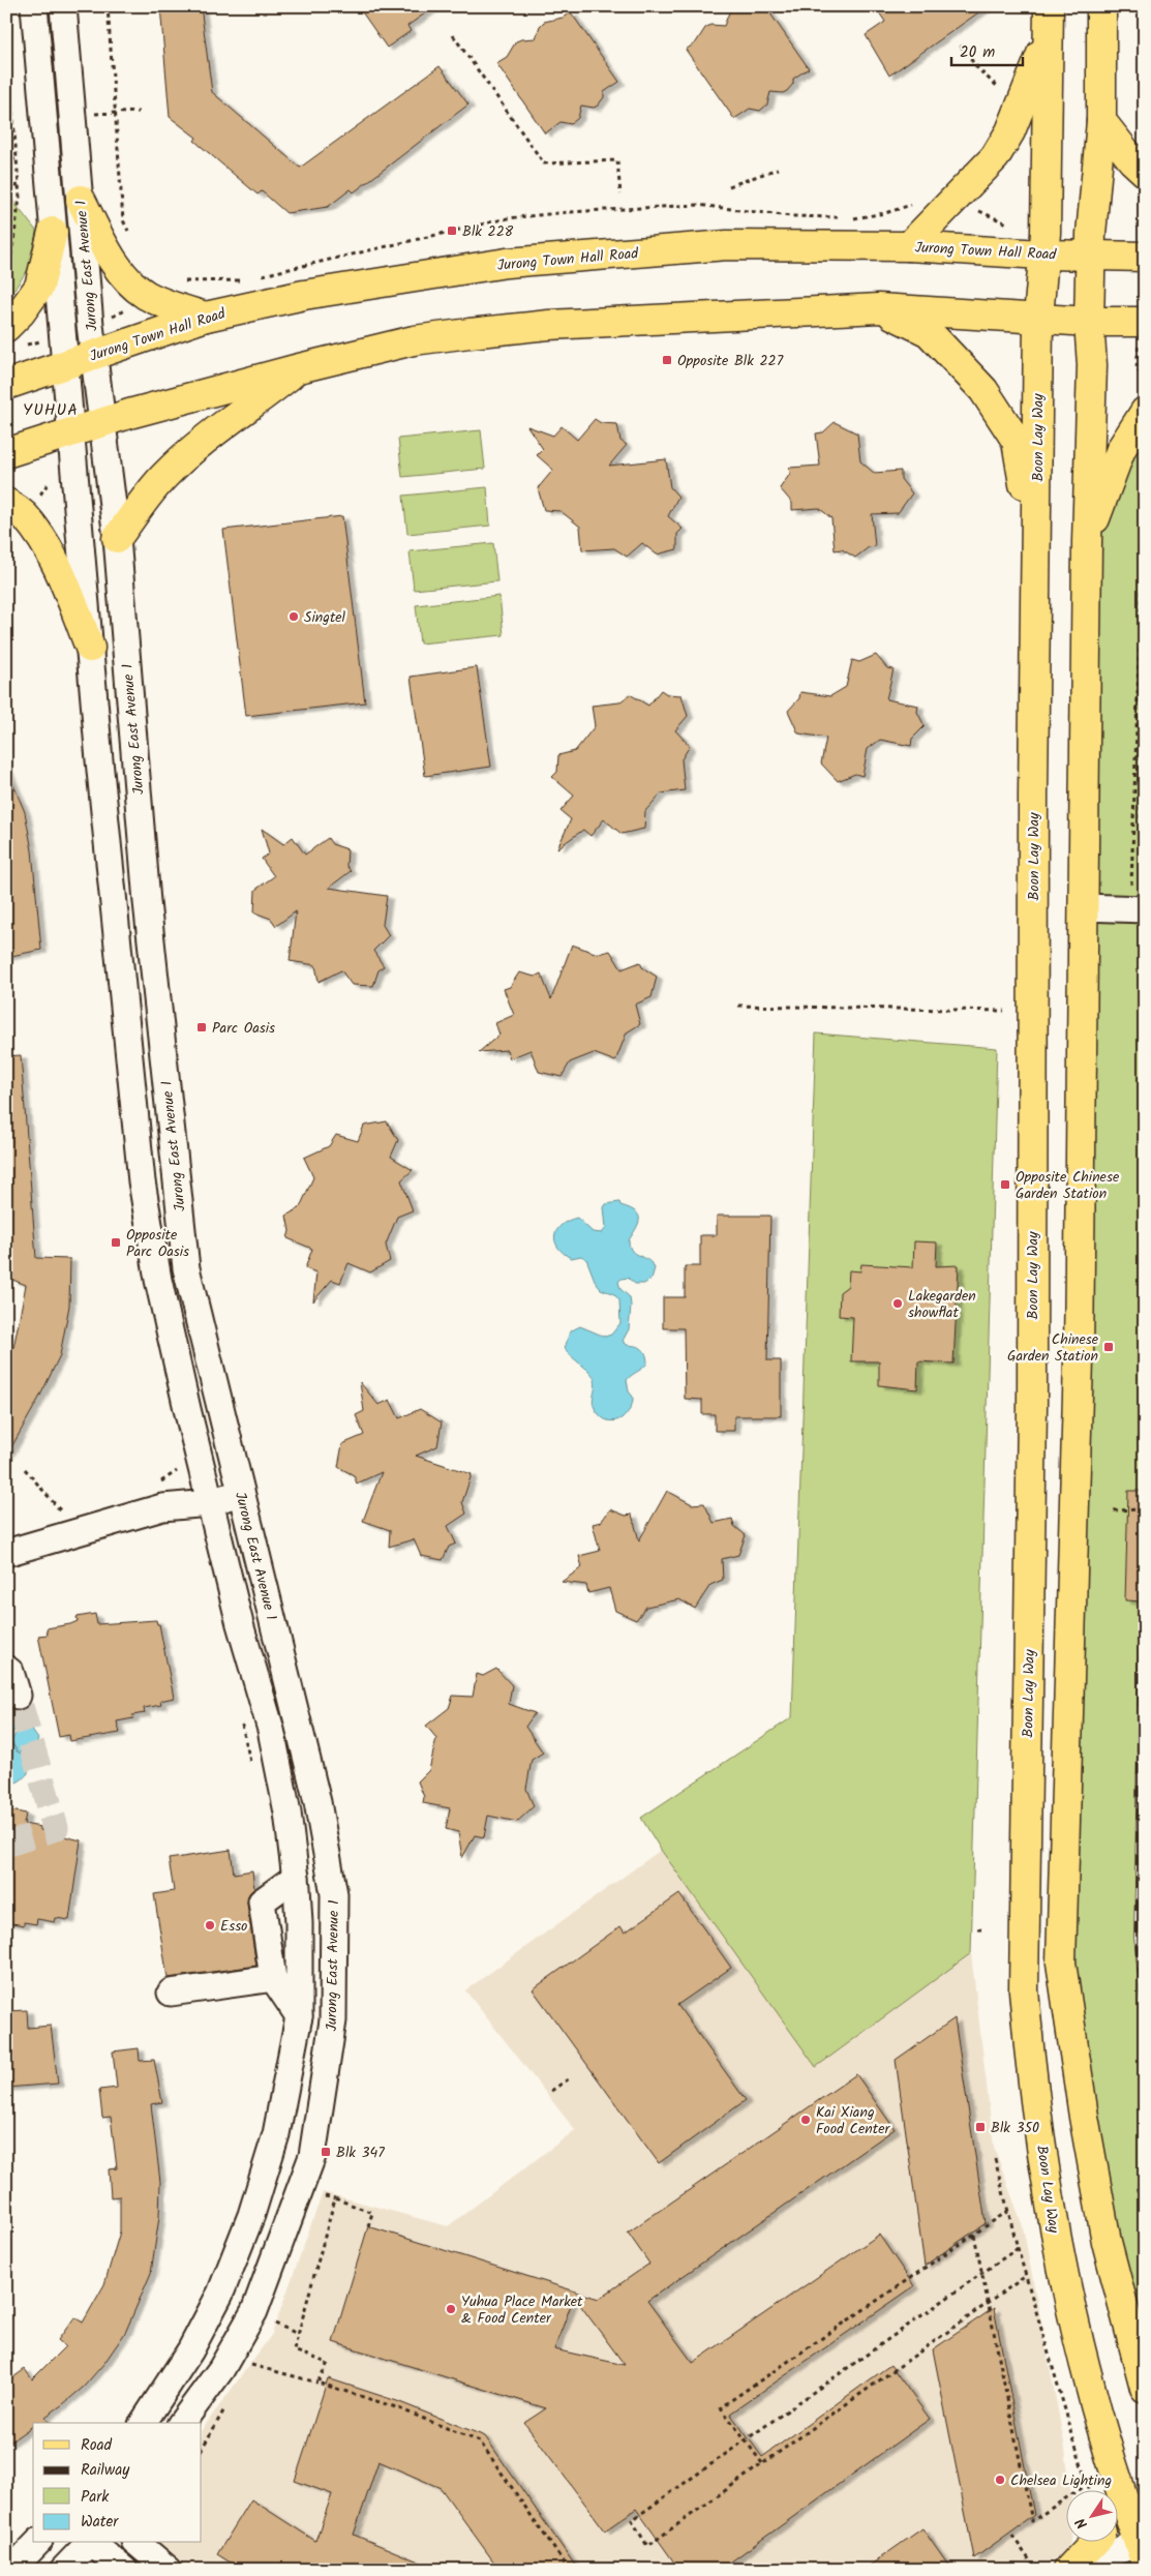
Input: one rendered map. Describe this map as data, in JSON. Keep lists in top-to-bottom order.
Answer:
{
  "streets": {
    "main road": ["Jurong Town Hall Road", "Boon Lay Way"],
    "street": ["Jurong East Avenue 1"]
  },
  "crossings": [
    ["Jurong Town Hall Road", "Jurong East Avenue 1"],
    ["Jurong Town Hall Road", "Boon Lay Way"]
  ],
  "districts": ["YUHUA"],
  "places": {
    "transit": [
      "Blk 228",
      "Opposite Blk 227",
      "Parc Oasis",
      "Opposite Chinese Garden Station",
      "Opposite Parc Oasis",
      "Chinese Garden Station",
      "Blk 350",
      "Blk 347"
    ],
    "other": [
      "Singtel",
      "Lakegarden showflat",
      "Esso",
      "Kai Xiang Food Center",
      "Yuhua Place Market & Food Center",
      "Chelsea Lighting"
    ]
  },
  "legend": [
    "Road",
    "Railway",
    "Park",
    "Water"
  ],
  "scale_bar": "20 m",
  "north": "bottom left"
}
